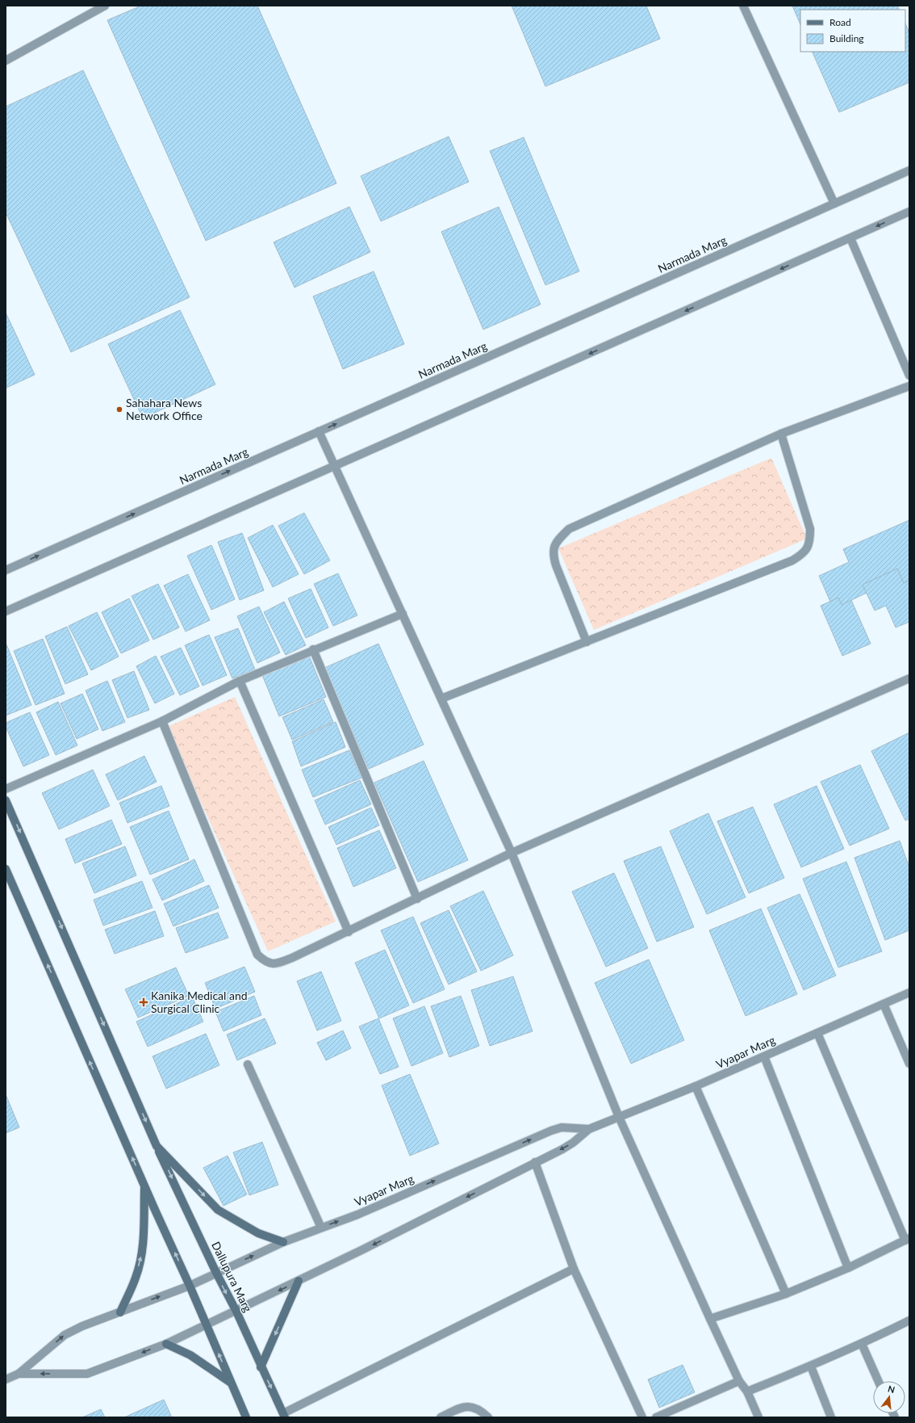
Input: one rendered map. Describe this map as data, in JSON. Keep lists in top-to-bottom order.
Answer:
{
  "streets": {
    "main road": ["Dallupura Marg"],
    "street": ["Narmada Marg", "Vyapar Marg"]
  },
  "crossings": [
    ["Vyapar Marg", "Dallupura Marg"]
  ],
  "places": {
    "other": ["Sahahara News Network Office"],
    "health": ["Kanika Medical and Surgical Clinic"]
  },
  "legend": ["Road", "Building"],
  "north": "top"
}
